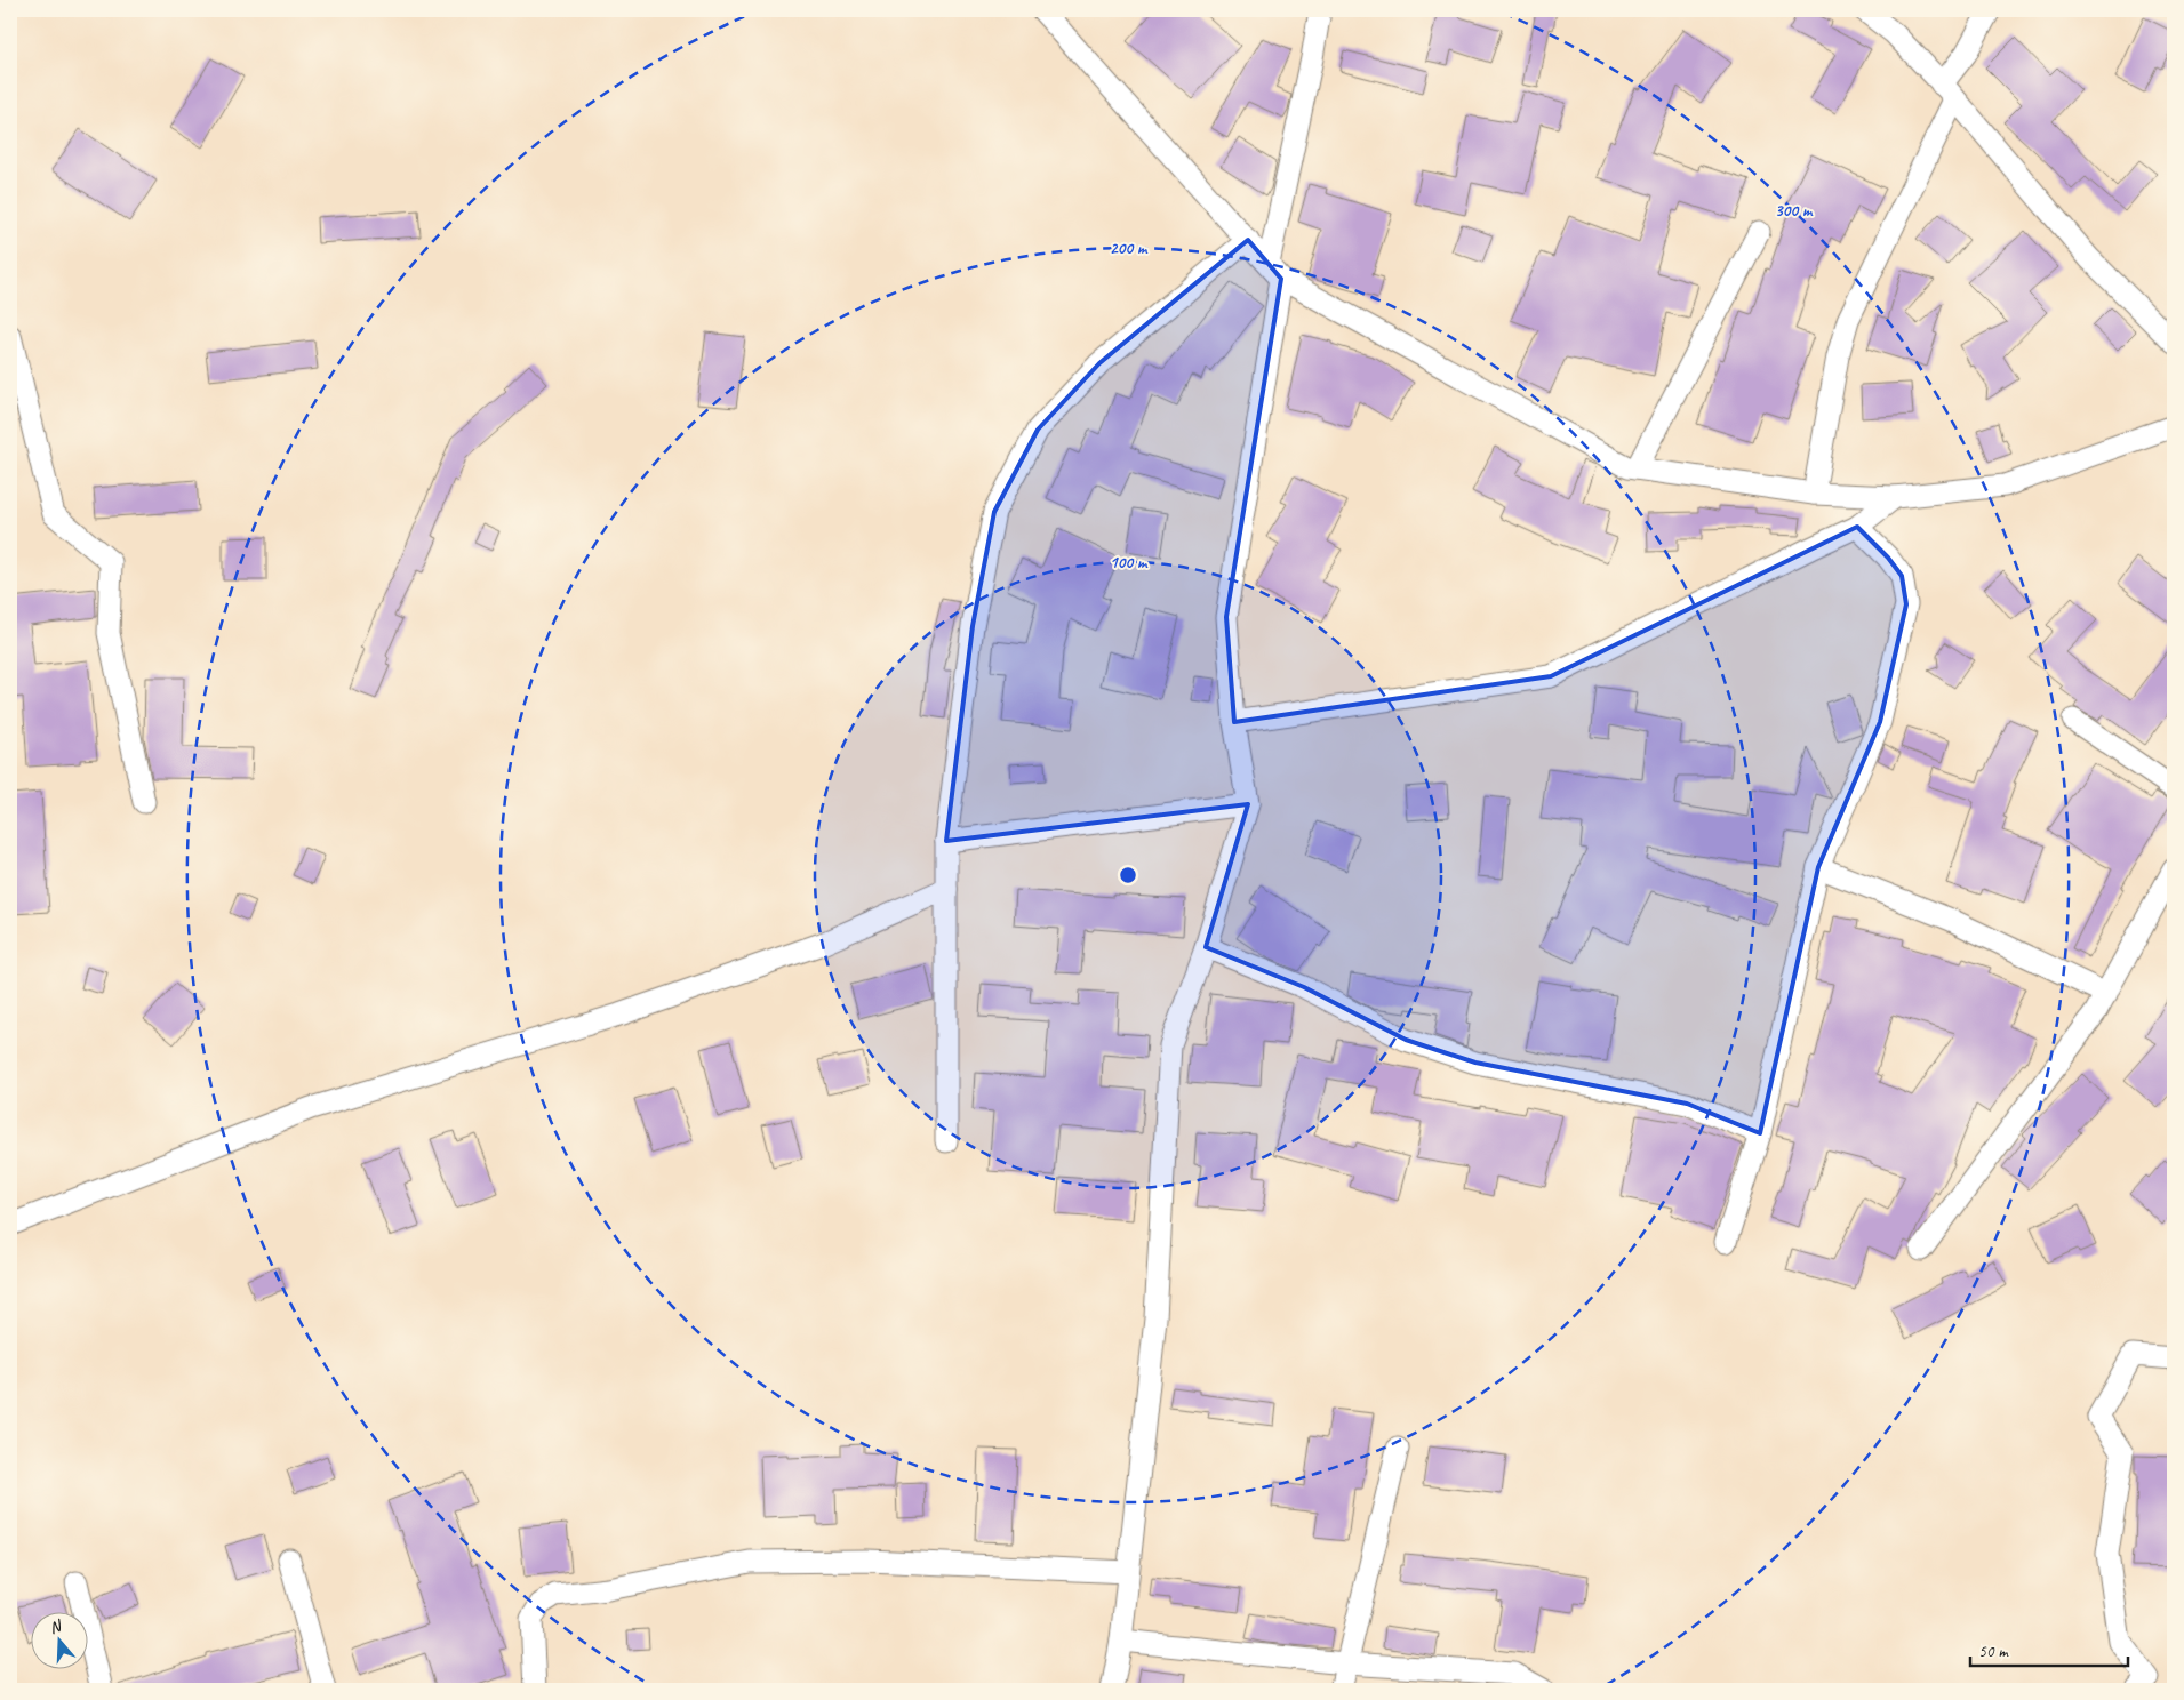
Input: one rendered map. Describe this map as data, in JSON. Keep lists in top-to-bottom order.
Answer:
{
  "scale_bar": "50 m",
  "north": "top",
  "rings": ["300 m", "200 m", "100 m"]
}
